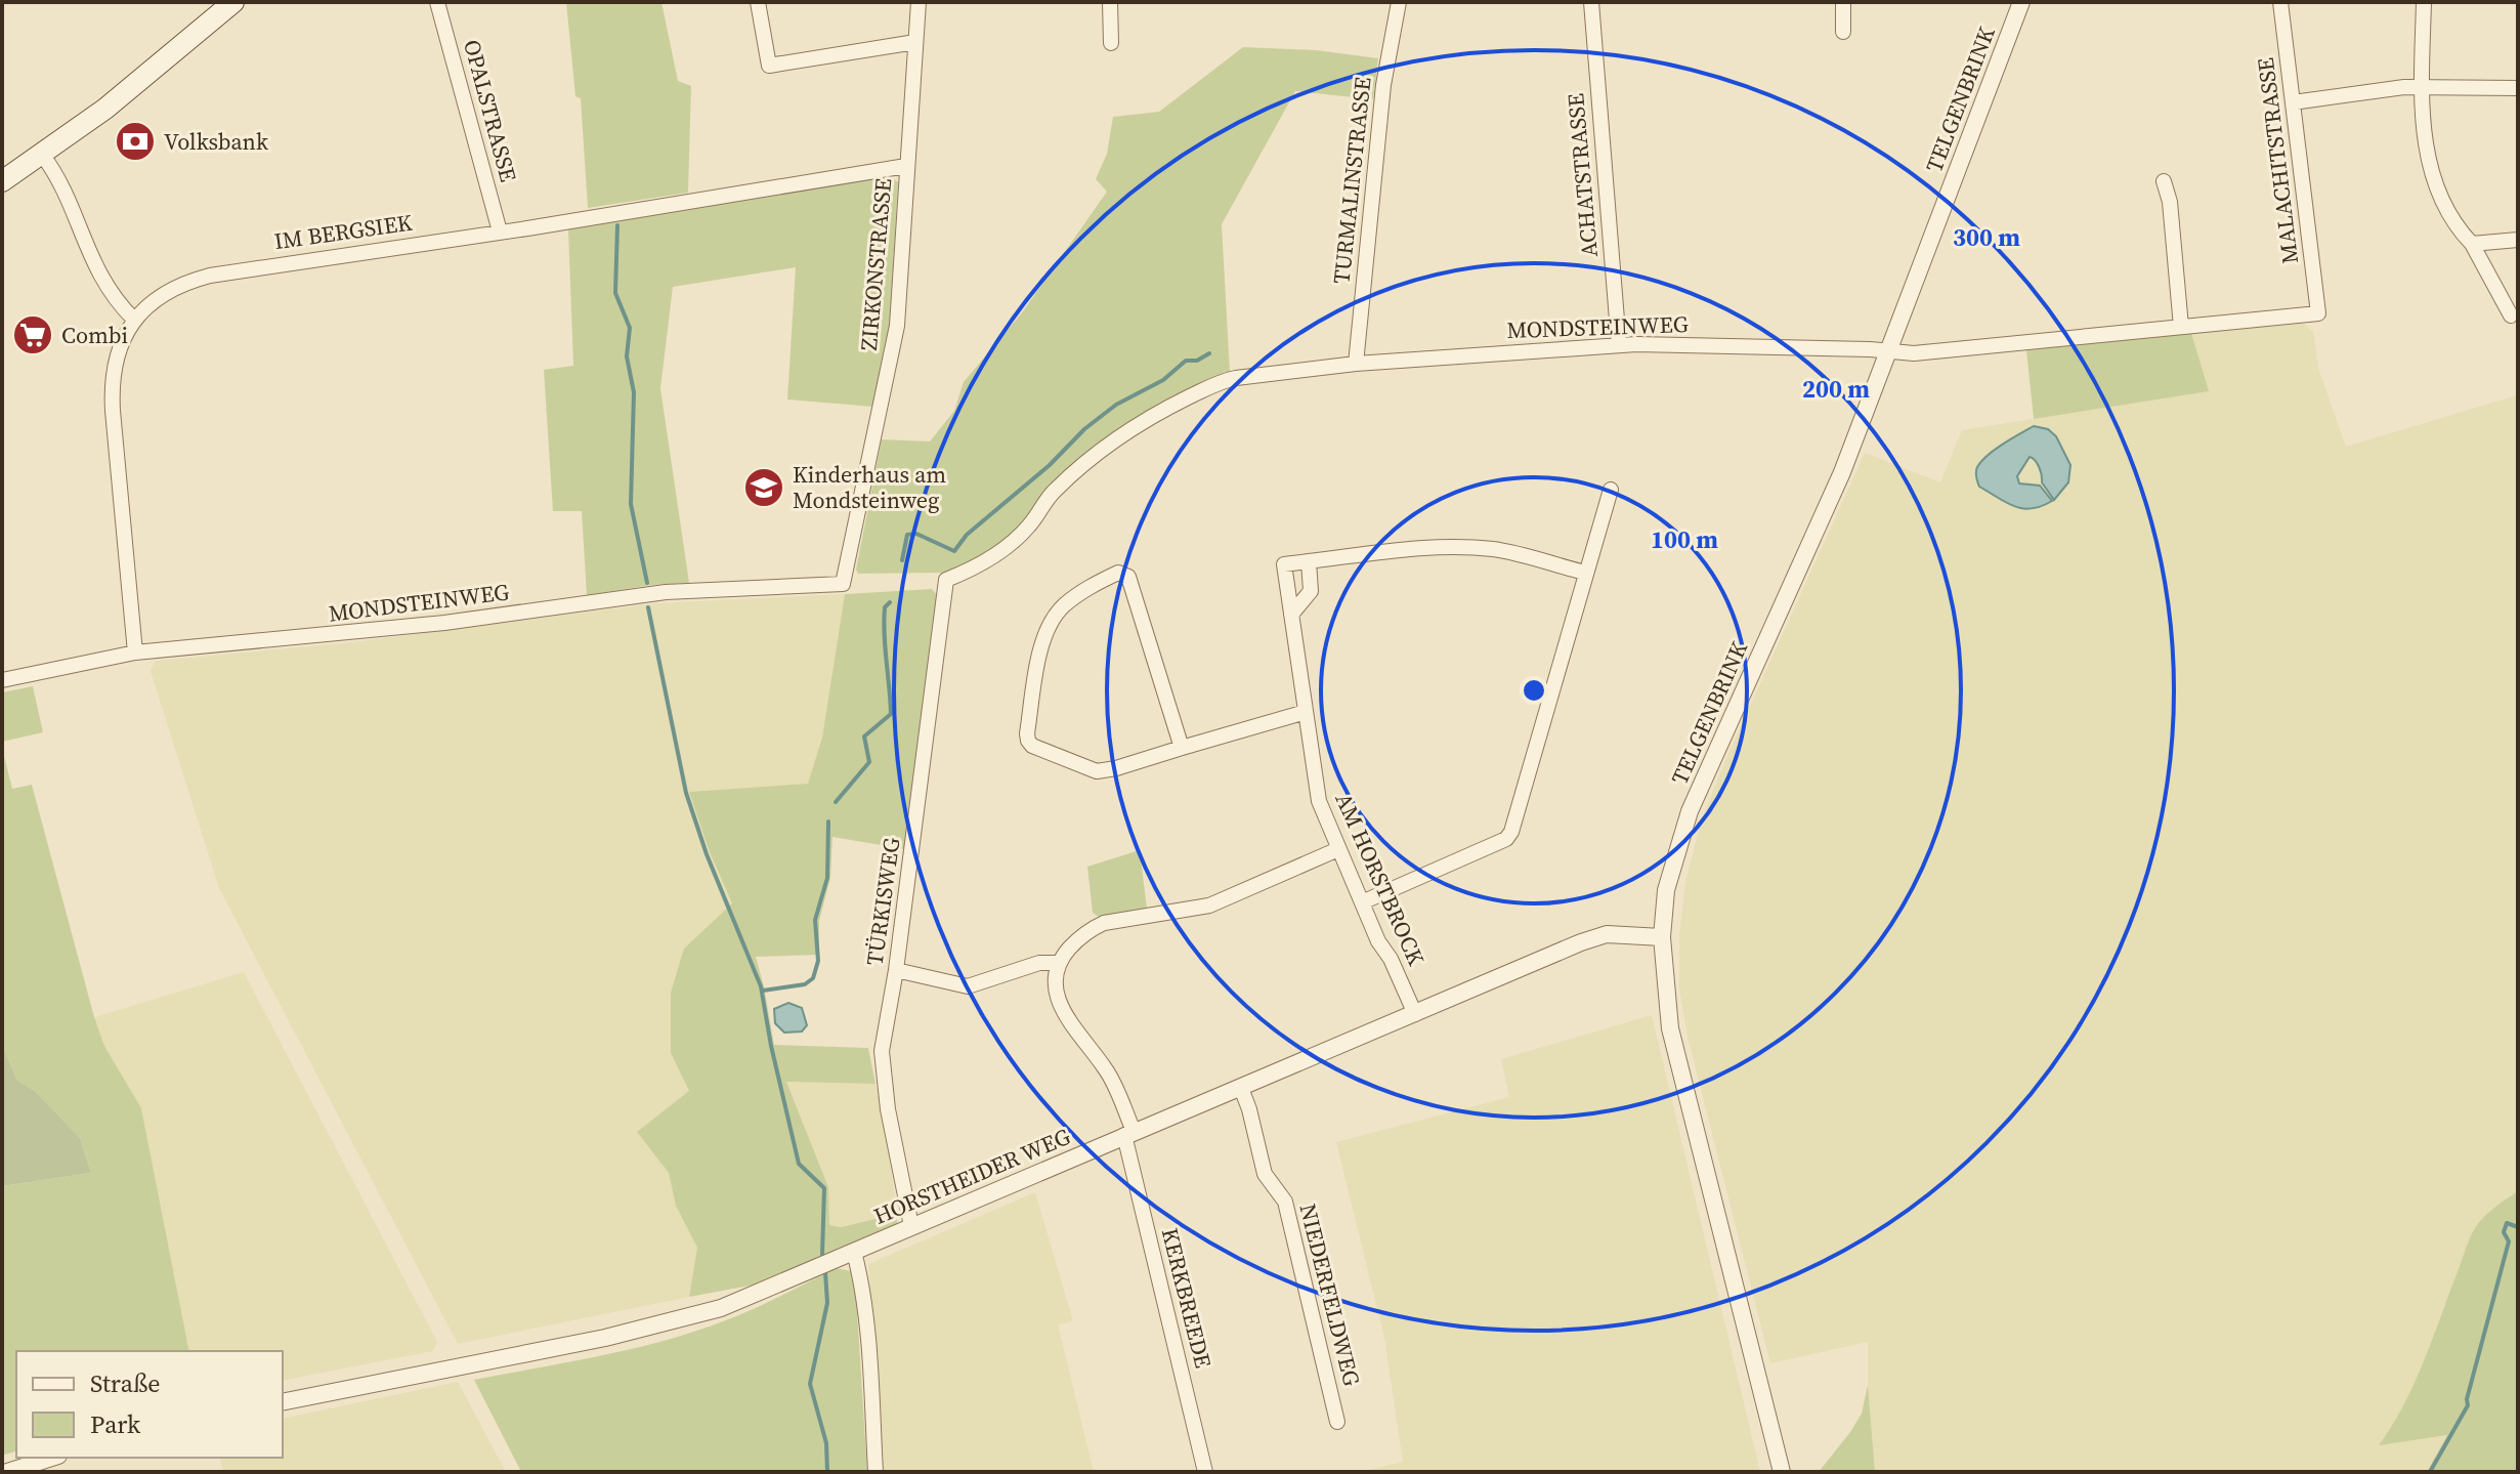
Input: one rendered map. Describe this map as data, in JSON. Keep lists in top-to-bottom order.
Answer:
{
  "streets": {
    "street": [
      "TELGENBRINK",
      "OPALSTRASSE",
      "MALACHITSTRASSE",
      "ACHATSTRASSE",
      "TURMALINSTRASSE",
      "IM BERGSIEK",
      "ZIRKONSTRASSE",
      "MONDSTEINWEG",
      "AM HORSTBROCK",
      "TÜRKISWEG",
      "HORSTHEIDER WEG",
      "NIEDERFELDWEG",
      "KERKBREEDE"
    ]
  },
  "crossings": [
    ["TELGENBRINK", "MONDSTEINWEG"],
    ["TELGENBRINK", "HORSTHEIDER WEG"],
    ["OPALSTRASSE", "IM BERGSIEK"],
    ["MALACHITSTRASSE", "MONDSTEINWEG"],
    ["ACHATSTRASSE", "MONDSTEINWEG"],
    ["TURMALINSTRASSE", "MONDSTEINWEG"],
    ["IM BERGSIEK", "ZIRKONSTRASSE"],
    ["IM BERGSIEK", "MONDSTEINWEG"],
    ["ZIRKONSTRASSE", "MONDSTEINWEG"],
    ["MONDSTEINWEG", "TÜRKISWEG"],
    ["AM HORSTBROCK", "HORSTHEIDER WEG"],
    ["TÜRKISWEG", "HORSTHEIDER WEG"],
    ["HORSTHEIDER WEG", "NIEDERFELDWEG"],
    ["HORSTHEIDER WEG", "KERKBREEDE"]
  ],
  "places": {
    "bank": ["Volksbank"],
    "supermarket": ["Combi"],
    "school or university": ["Kinderhaus am Mondsteinweg"]
  },
  "legend": ["Straße", "Park"],
  "rings": ["300 m", "200 m", "100 m"]
}
